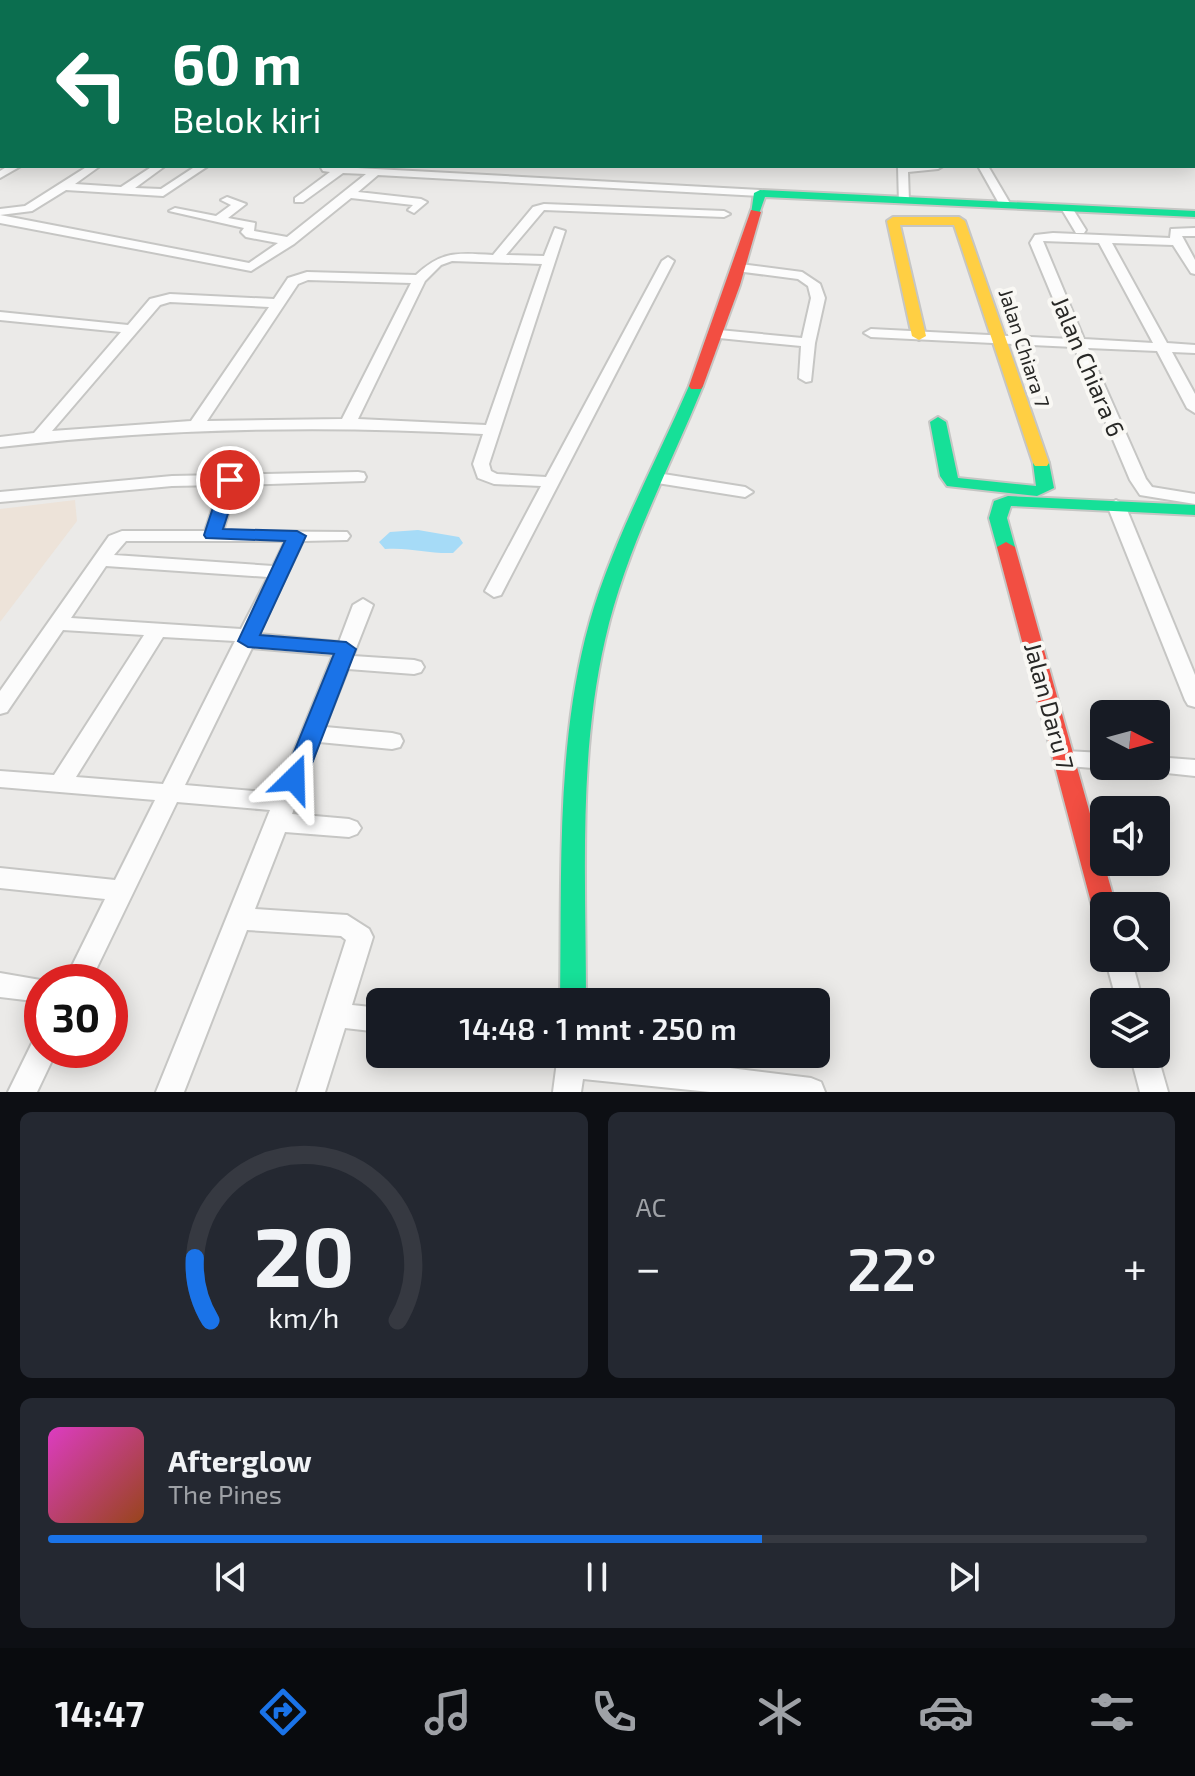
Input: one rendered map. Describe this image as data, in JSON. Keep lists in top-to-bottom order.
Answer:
{
  "streets": {
    "street": ["Jalan Chiara 7", "Jalan Chiara 6", "Jalan Daru 7"]
  },
  "north": "right",
  "page": {
    "turn": ["60 m", "Belok kiri"],
    "limit": "30",
    "trip": "14:48 · 1 mnt · 250 m",
    "tile": "AC",
    "heat": ["−", "22°", "+"],
    "song": ["Afterglow", "The Pines"],
    "tabs": "14:47",
    "gauge": ["20", "km/h"]
  }
}
